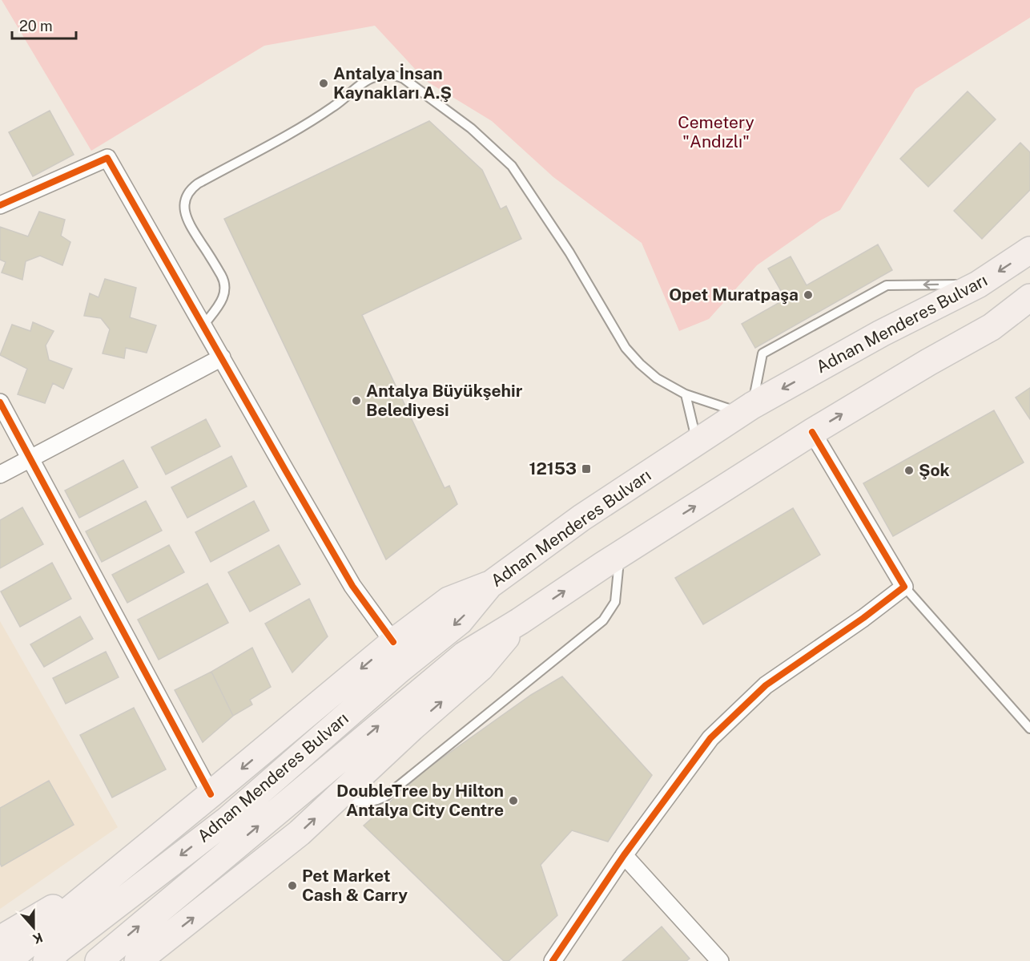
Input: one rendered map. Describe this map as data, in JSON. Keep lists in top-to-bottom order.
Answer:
{
  "streets": {
    "main road": ["Adnan Menderes Bulvarı"]
  },
  "parks": ["Cemetery \"Andızlı\""],
  "places": {
    "other": [
      "Antalya İnsan Kaynakları A.Ş",
      "Opet Muratpaşa",
      "Antalya Büyükşehir Belediyesi",
      "Şok",
      "DoubleTree by Hilton Antalya City Centre",
      "Pet Market Cash & Carry"
    ],
    "transit": ["12153"]
  },
  "scale_bar": "20 m",
  "north": "bottom"
}
